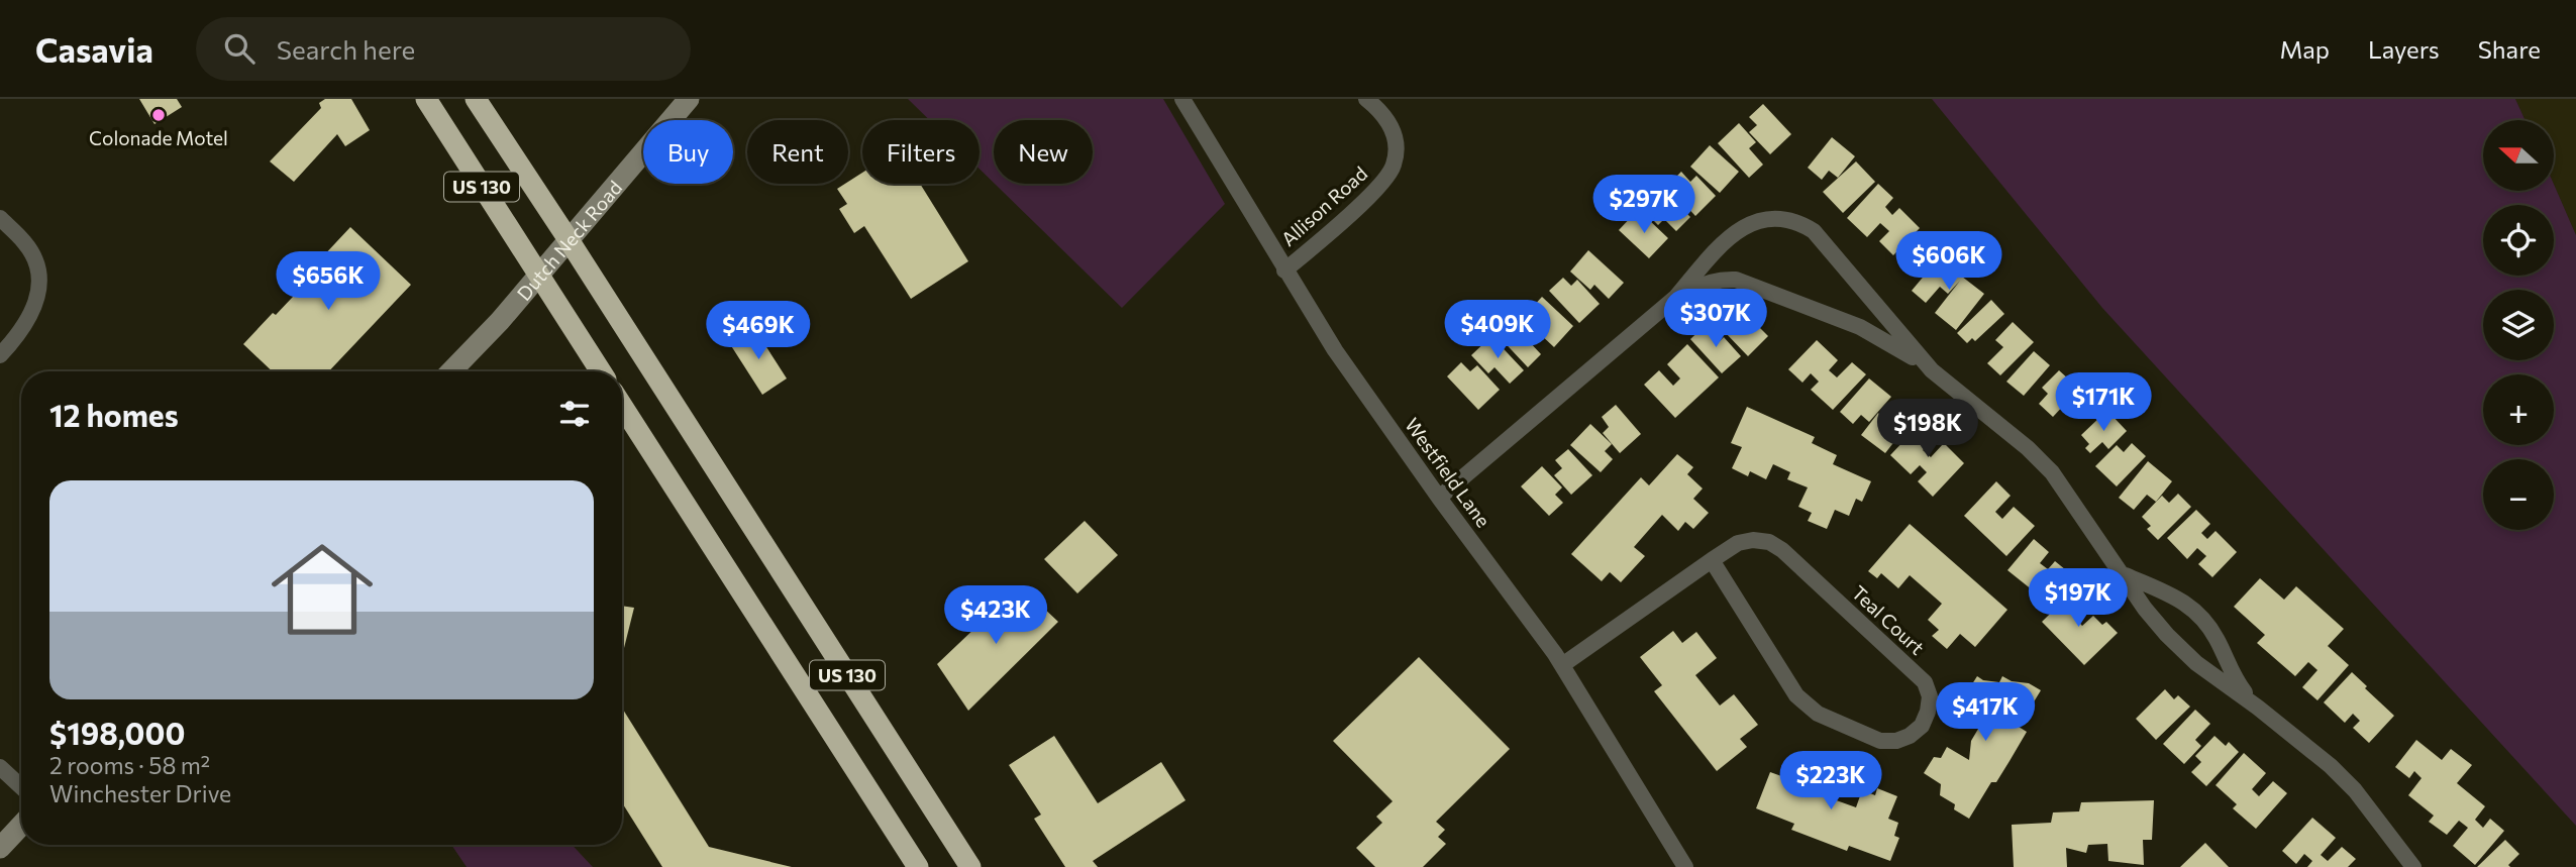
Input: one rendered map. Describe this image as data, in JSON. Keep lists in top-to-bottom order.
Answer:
{
  "streets": {
    "highway": ["US 130"],
    "street": [
      "Allison Road",
      "Dutch Neck Road",
      "Westfield Lane",
      "Teal Court"
    ]
  },
  "crossings": [
    ["US 130", "Dutch Neck Road"],
    ["Allison Road", "Westfield Lane"],
    ["Westfield Lane", "Teal Court"]
  ],
  "places": ["Colonade Motel"],
  "north": "left",
  "page": {
    "header": "Casavia",
    "search": "Search here",
    "nav": ["Map", "Layers", "Share"],
    "map_buttons": ["+", "−"],
    "chip": [
      "Buy",
      "Rent",
      "Filters",
      "New"
    ],
    "price": [
      "$297K",
      "$606K",
      "$656K",
      "$307K",
      "$409K",
      "$469K",
      "$171K",
      "$198K",
      "$197K",
      "$423K",
      "$417K",
      "$223K"
    ],
    "heading": "12 homes",
    "list": [
      {
        "name": "$198,000",
        "note": "2 rooms · 58 m² · Winchester Drive"
      }
    ]
  }
}
